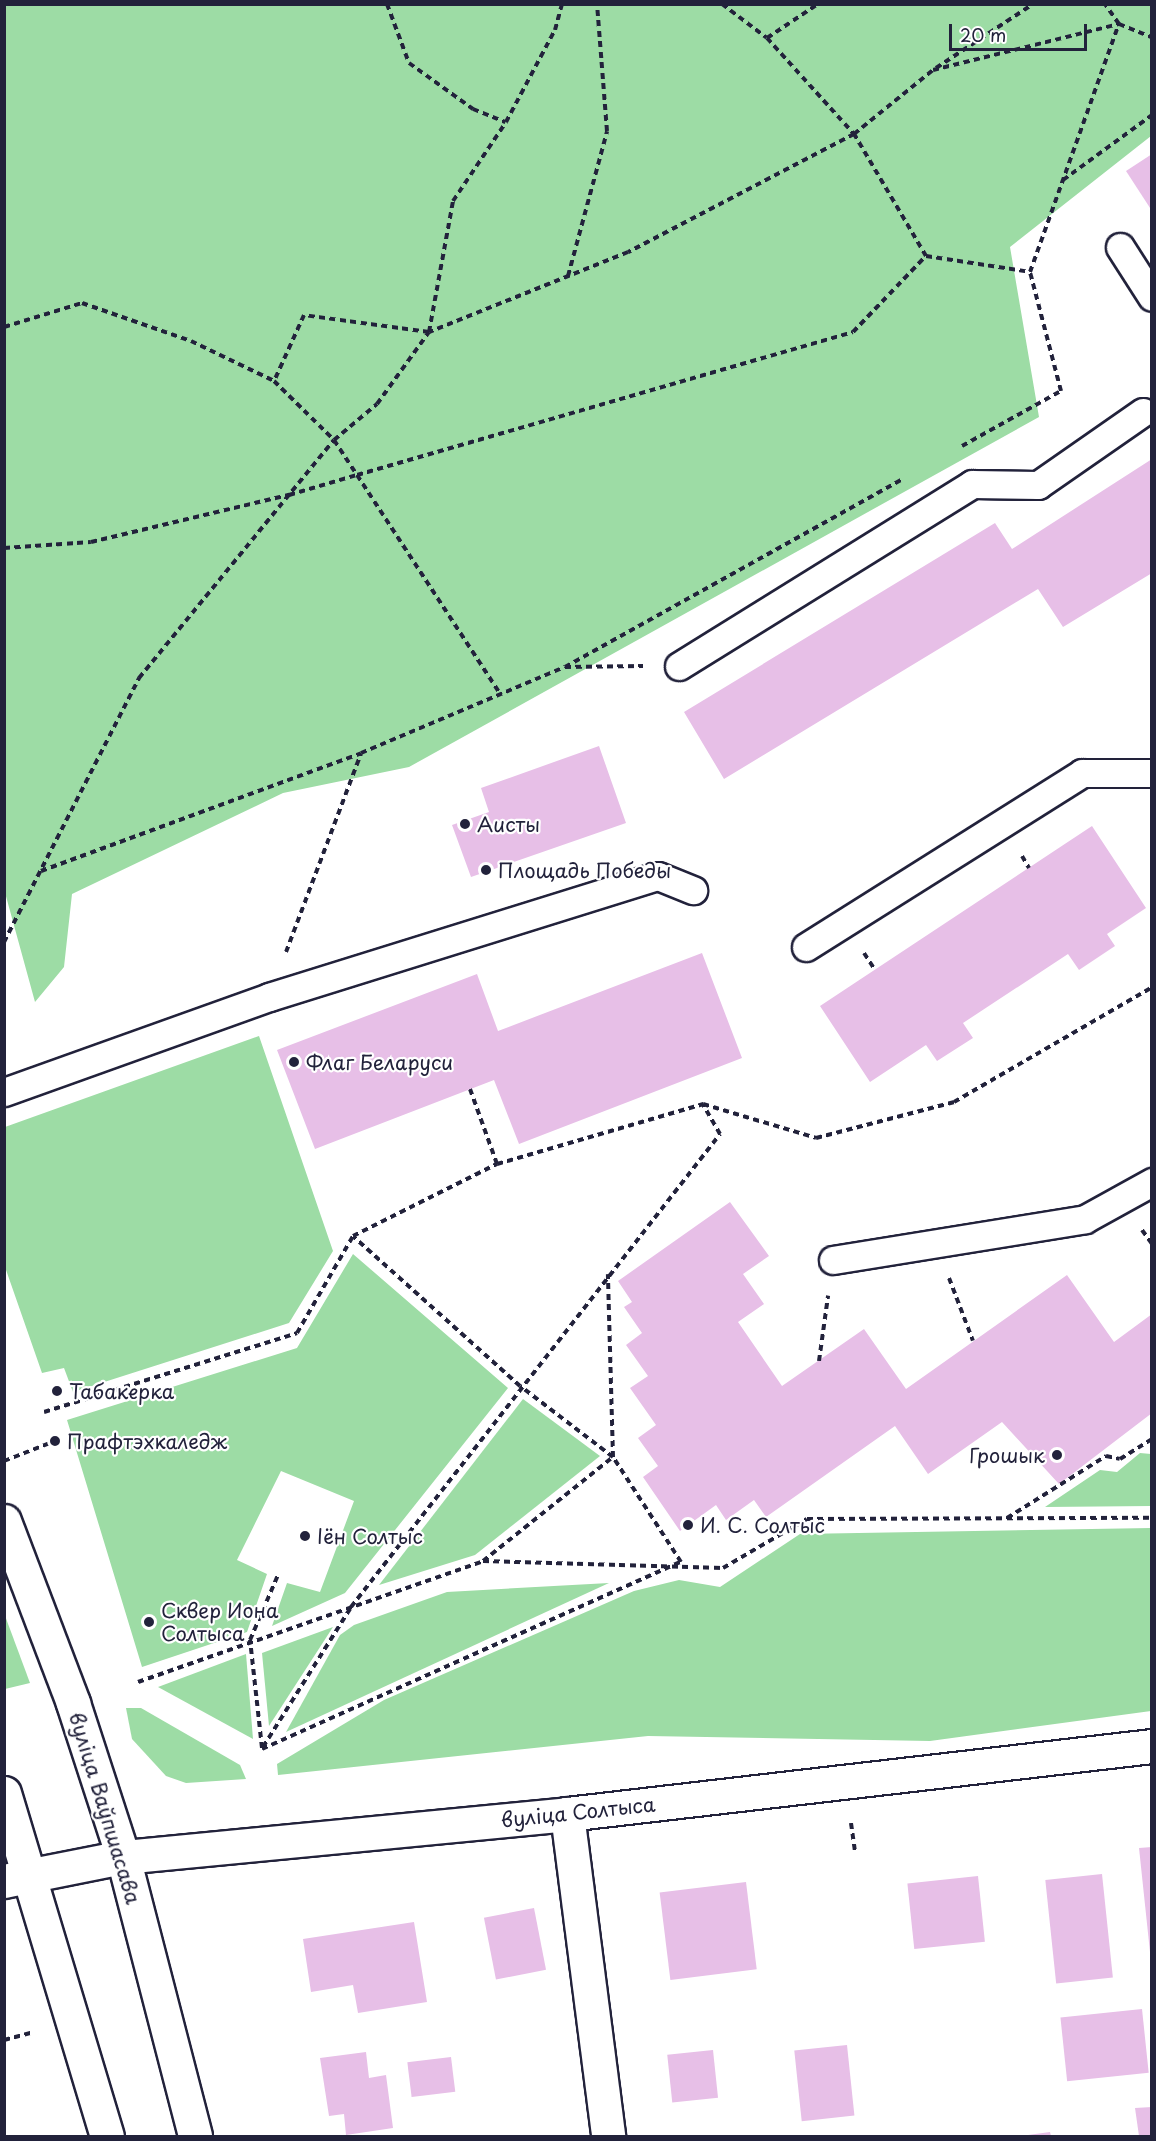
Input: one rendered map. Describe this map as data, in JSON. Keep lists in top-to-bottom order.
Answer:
{
  "streets": {
    "main road": ["вуліца Ваўпшасава", "вуліца Солтыса"]
  },
  "crossings": [
    ["вуліца Ваўпшасава", "вуліца Солтыса"]
  ],
  "places": [
    "Аисты",
    "Площадь Победы",
    "Флаг Беларуси",
    "Табакерка",
    "Прафтэхкаледж",
    "Грошык",
    "И. С. Солтыс",
    "Іён Солтыс",
    "Сквер Иона Солтыса"
  ],
  "scale_bar": "20 m"
}
